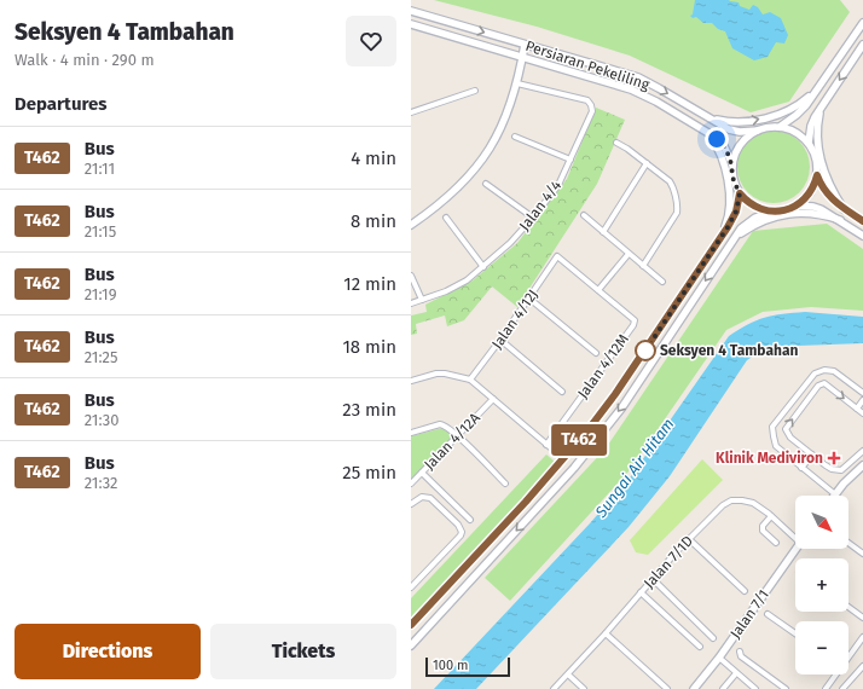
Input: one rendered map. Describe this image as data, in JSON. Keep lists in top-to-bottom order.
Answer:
{
  "streets": {
    "main road": ["Persiaran Pekeliling", "Jalan 7/1"],
    "street": [
      "Jalan 4/4",
      "Jalan 4/12J",
      "Jalan 4/12M",
      "Jalan 4/12A",
      "Jalan 7/1D"
    ]
  },
  "crossings": [
    ["Jalan 4/12J", "Jalan 4/12M"]
  ],
  "water": ["Sungai Air Hitam"],
  "places": {
    "other": ["Seksyen 4 Tambahan"],
    "health": ["Klinik Mediviron"]
  },
  "lines": ["bus line T462"],
  "scale_bar": "100 m",
  "north": "bottom right",
  "page": {
    "heading": [
      ["Seksyen 4 Tambahan", "Walk · 4 min · 290 m"],
      "Departures"
    ],
    "on_map": "T462",
    "list": [
      {
        "mark": "T462",
        "name": "Bus",
        "note": "21:11",
        "value": "4 min"
      },
      {
        "mark": "T462",
        "name": "Bus",
        "note": "21:15",
        "value": "8 min"
      },
      {
        "mark": "T462",
        "name": "Bus",
        "note": "21:19",
        "value": "12 min"
      },
      {
        "mark": "T462",
        "name": "Bus",
        "note": "21:25",
        "value": "18 min"
      },
      {
        "mark": "T462",
        "name": "Bus",
        "note": "21:30",
        "value": "23 min"
      },
      {
        "mark": "T462",
        "name": "Bus",
        "note": "21:32",
        "value": "25 min"
      }
    ],
    "map_buttons": ["+", "−"],
    "buttons": ["Directions", "Tickets"],
    "scale": "100 m"
  }
}
